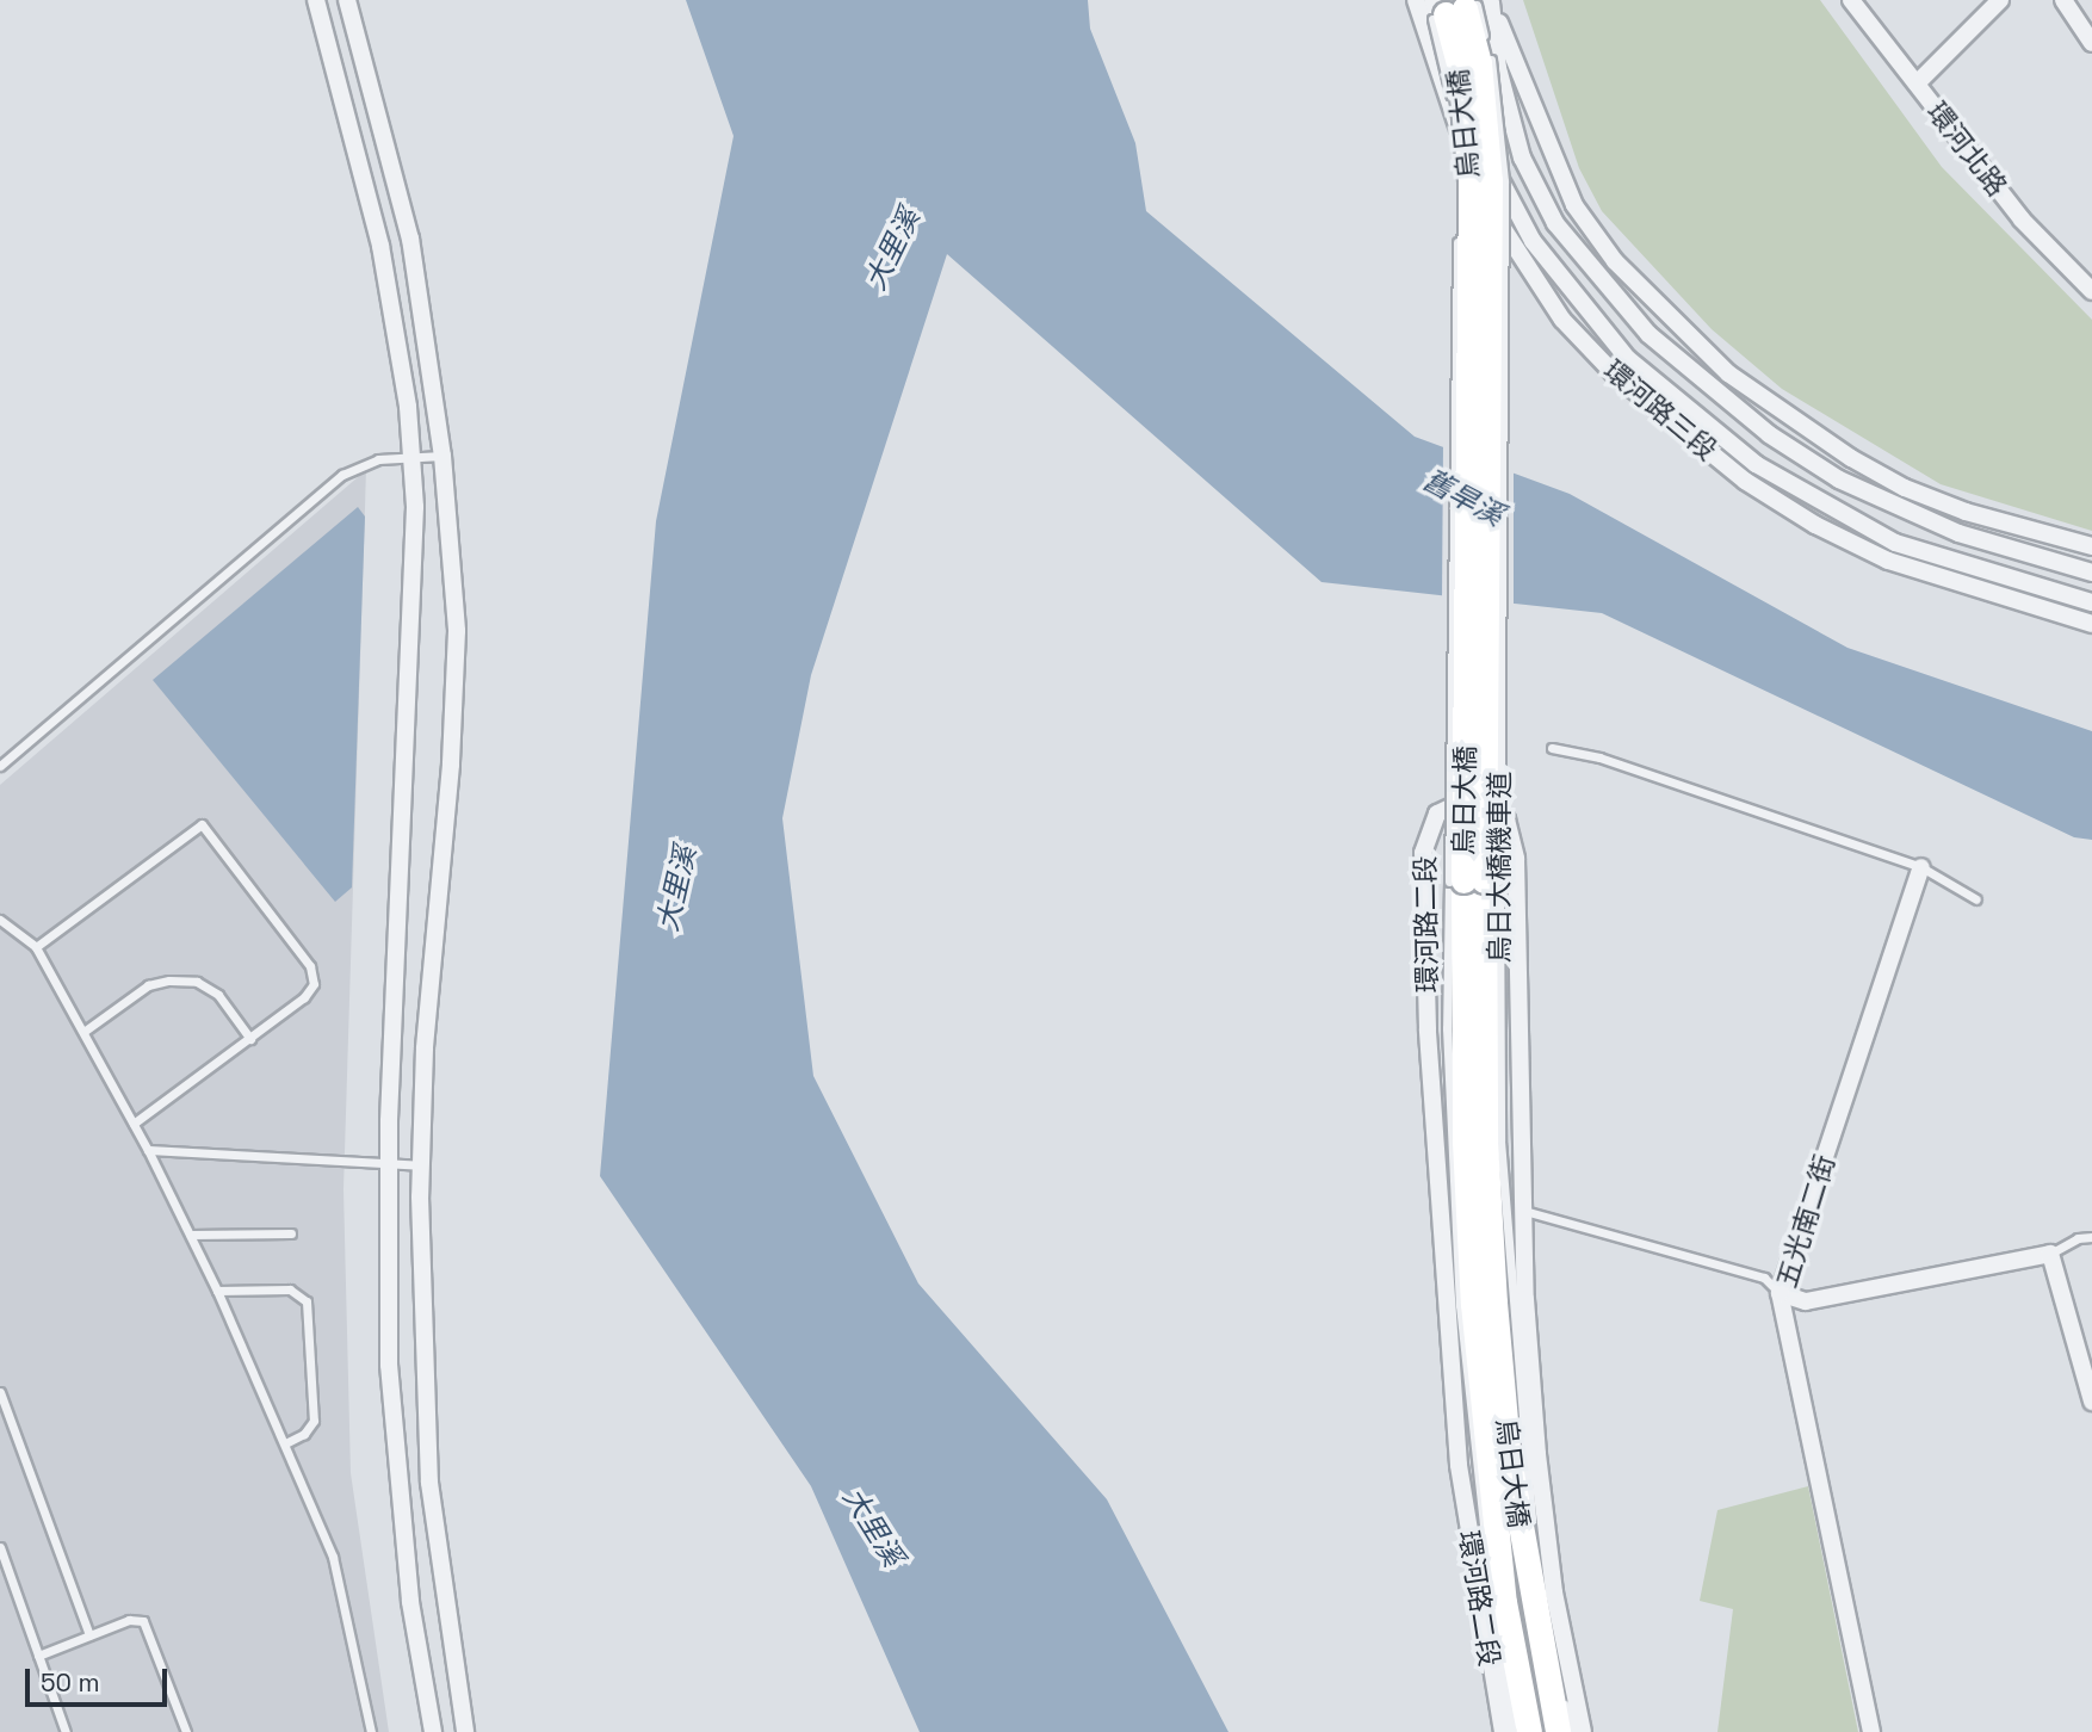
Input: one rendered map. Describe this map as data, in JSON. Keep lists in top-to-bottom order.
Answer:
{
  "streets": {
    "street": [
      "烏日大橋",
      "環河北路",
      "環河路三段",
      "環河路二段",
      "五光南二街"
    ],
    "lane": ["烏日大橋機車道"]
  },
  "crossings": [
    ["烏日大橋", "烏日大橋機車道"],
    ["烏日大橋", "環河路二段"],
    ["環河路三段", "烏日大橋機車道"]
  ],
  "water": ["大里溪", "舊旱溪"],
  "scale_bar": "50 m"
}
